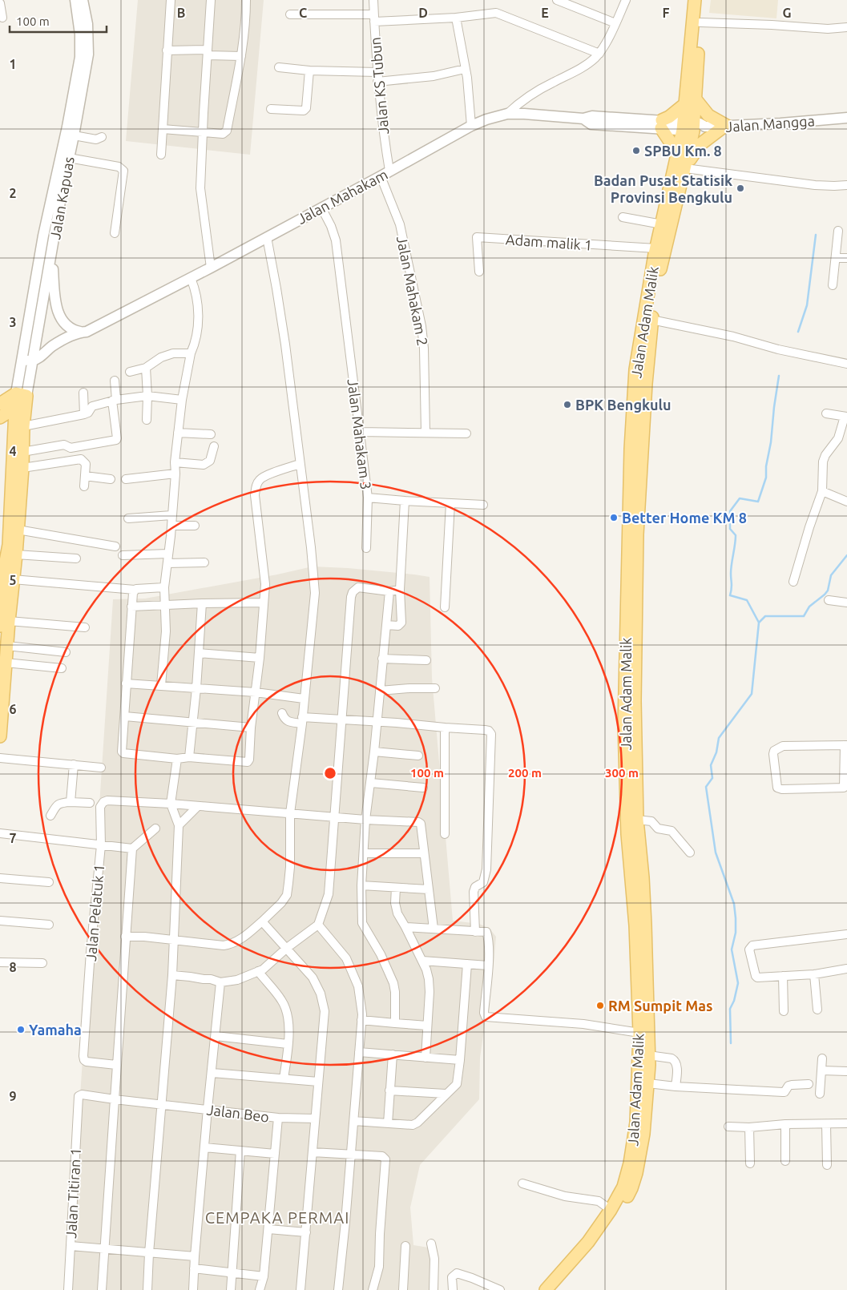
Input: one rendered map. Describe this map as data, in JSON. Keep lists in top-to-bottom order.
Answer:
{
  "streets": {
    "main road": ["Jalan Adam Malik"],
    "street": [
      "Jalan KS Tubun",
      "Jalan Mangga",
      "Jalan Mahakam",
      "Jalan Kapuas",
      "Adam malik 1",
      "Jalan Mahakam 2",
      "Jalan Mahakam 3",
      "Jalan Pelatuk 1",
      "Jalan Beo",
      "Jalan Titiran 1"
    ]
  },
  "crossings": [
    ["Jalan KS Tubun", "Jalan Mahakam"],
    ["Jalan KS Tubun", "Jalan Mahakam 2"],
    ["Jalan Mangga", "Jalan Mahakam"],
    ["Jalan Mangga", "Jalan Adam Malik"],
    ["Jalan Mahakam", "Jalan Kapuas"],
    ["Jalan Mahakam", "Jalan Mahakam 2"],
    ["Jalan Mahakam", "Jalan Mahakam 3"],
    ["Adam malik 1", "Jalan Adam Malik"],
    ["Jalan Beo", "Jalan Titiran 1"]
  ],
  "districts": ["CEMPAKA PERMAI"],
  "places": [
    "SPBU Km. 8",
    "Badan Pusat Statisik Provinsi Bengkulu",
    "BPK Bengkulu",
    "Better Home KM 8",
    "RM Sumpit Mas",
    "Yamaha"
  ],
  "scale_bar": "100 m",
  "grid": {
    "columns": [
      "B",
      "C",
      "D",
      "E",
      "F",
      "G"
    ],
    "rows": [
      "1",
      "2",
      "3",
      "4",
      "5",
      "6",
      "7",
      "8",
      "9"
    ]
  },
  "rings": ["100 m", "200 m", "300 m"]
}
